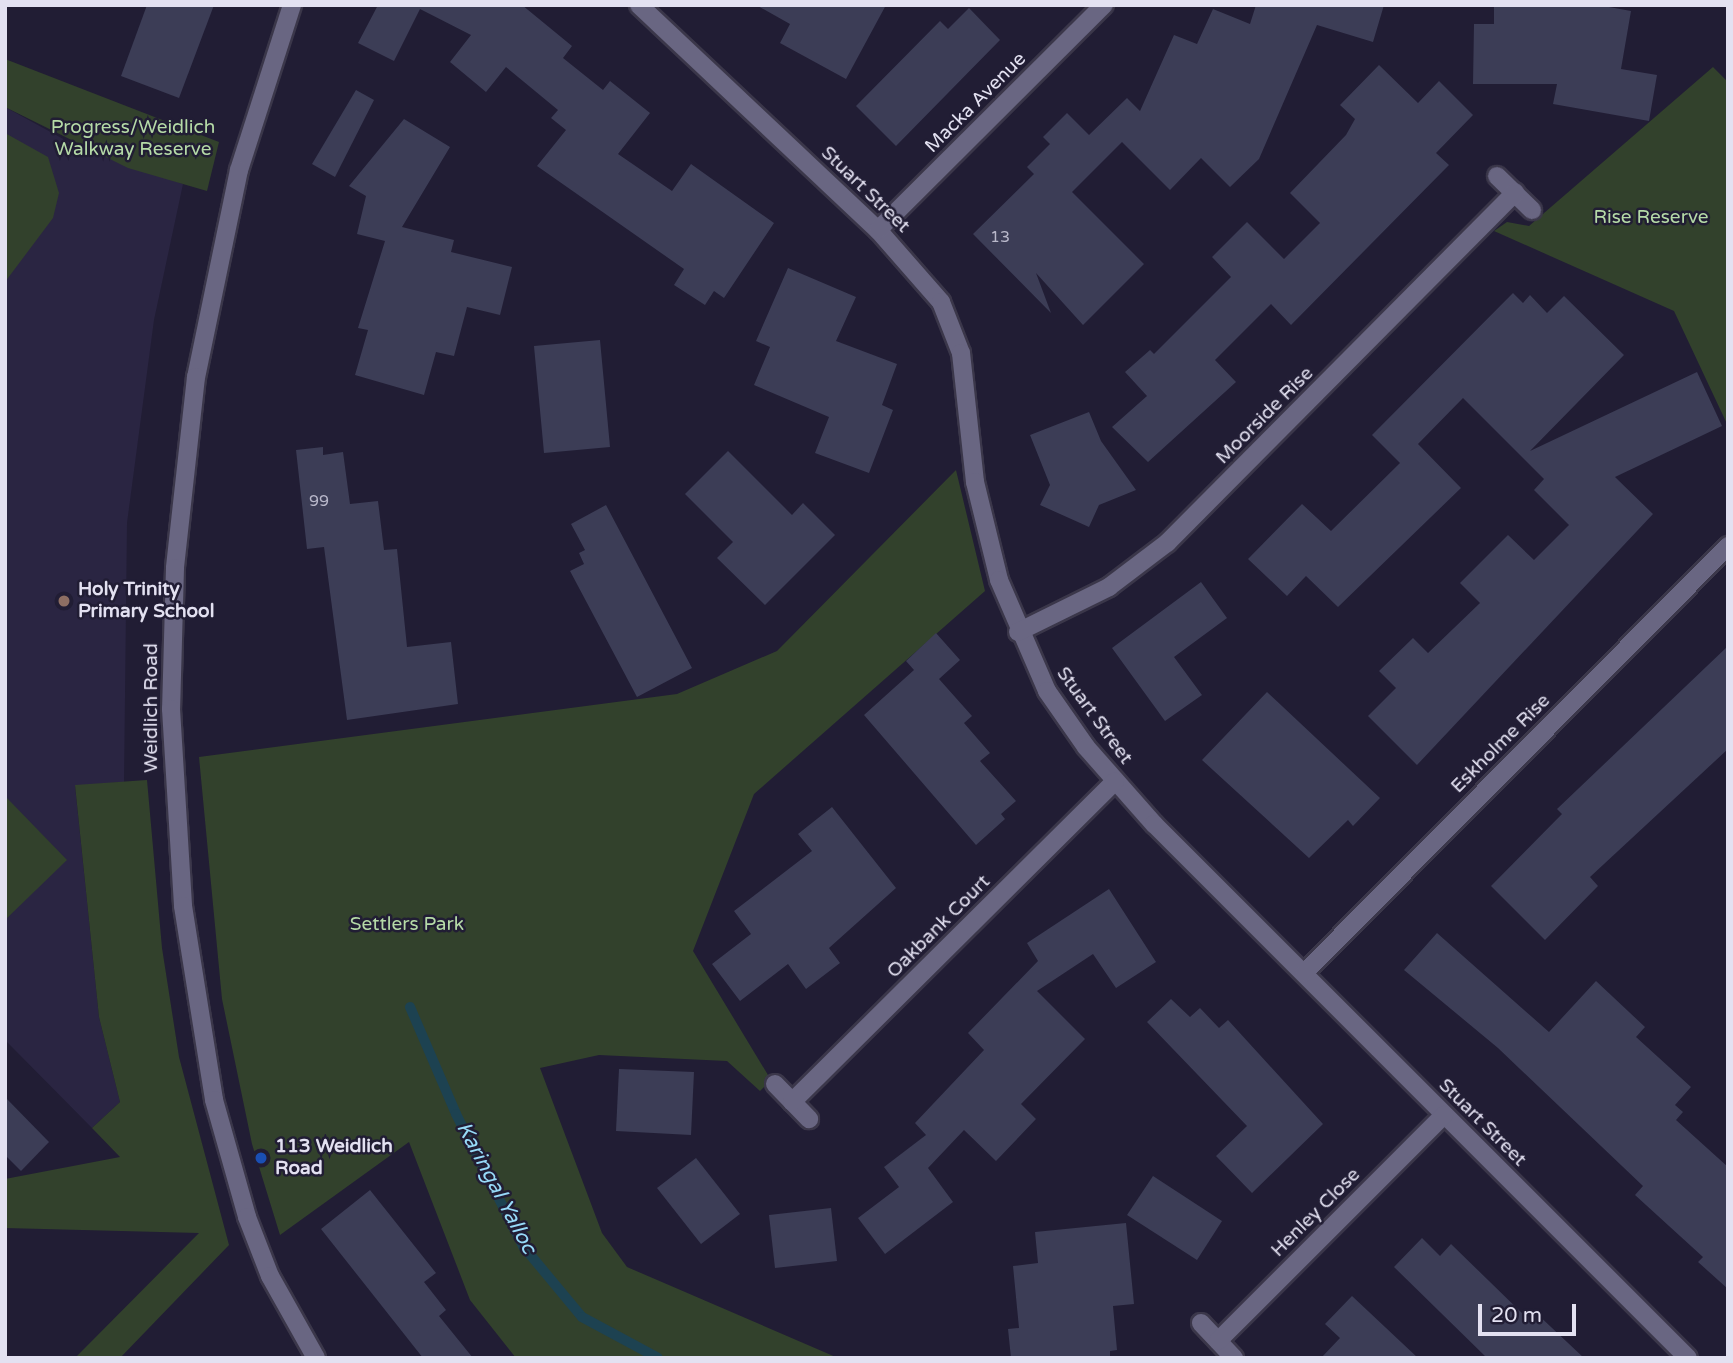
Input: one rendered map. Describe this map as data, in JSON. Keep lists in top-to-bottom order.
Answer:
{
  "streets": {
    "street": [
      "Macka Avenue",
      "Stuart Street",
      "Moorside Rise",
      "Weidlich Road",
      "Eskholme Rise",
      "Oakbank Court",
      "Henley Close"
    ]
  },
  "crossings": [
    ["Macka Avenue", "Stuart Street"],
    ["Stuart Street", "Moorside Rise"],
    ["Stuart Street", "Eskholme Rise"],
    ["Stuart Street", "Oakbank Court"],
    ["Stuart Street", "Henley Close"]
  ],
  "water": ["Karingal Yalloc"],
  "parks": ["Progress/Weidlich Walkway Reserve", "Rise Reserve", "Settlers Park"],
  "places": ["Holy Trinity Primary School", "113 Weidlich Road"],
  "house_numbers": ["13", "99"],
  "scale_bar": "20 m"
}
